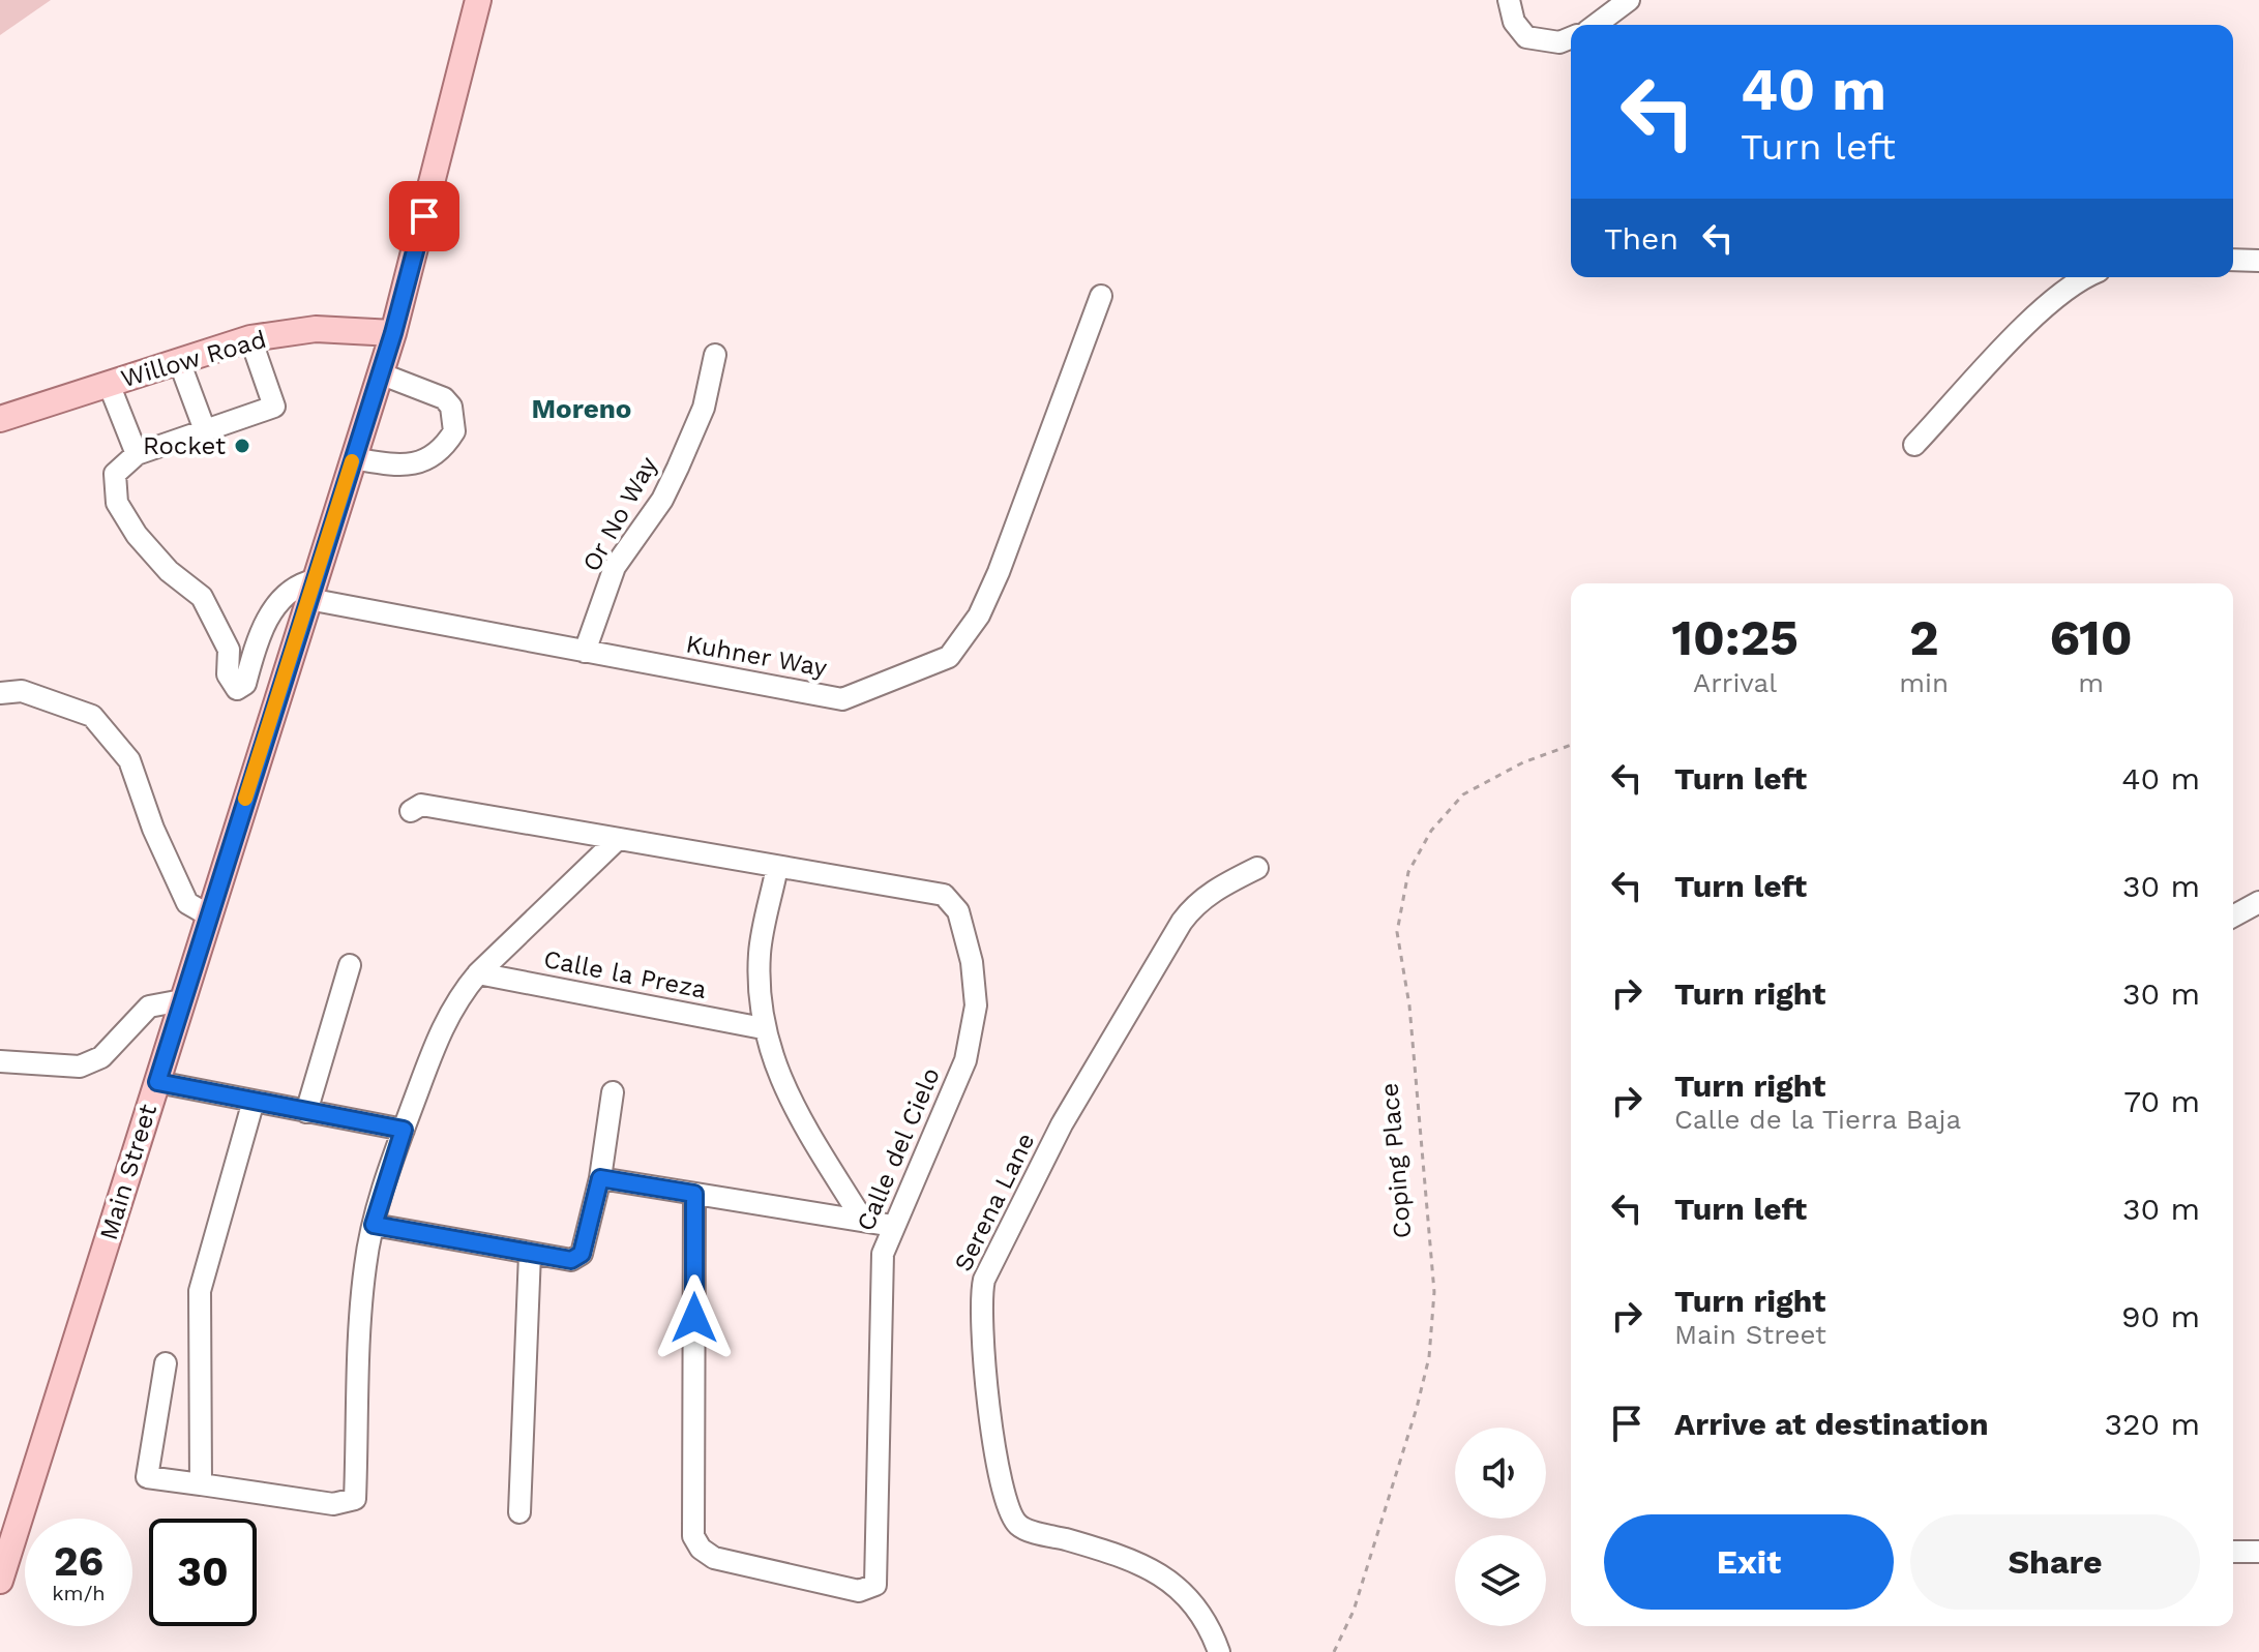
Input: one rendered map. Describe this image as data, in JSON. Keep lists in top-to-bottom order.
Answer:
{
  "streets": {
    "main road": ["Willow Road", "Main Street"],
    "street": [
      "Or No Way",
      "Kuhner Way",
      "Calle la Preza",
      "Calle del Cielo",
      "Serena Lane"
    ],
    "path": ["Coping Place"]
  },
  "crossings": [
    ["Willow Road", "Main Street"],
    ["Or No Way", "Kuhner Way"],
    ["Kuhner Way", "Main Street"]
  ],
  "districts": ["Moreno"],
  "places": ["Rocket"],
  "page": {
    "turn": ["40 m", "Turn left"],
    "then": "Then",
    "eta": [
      "10:25",
      "Arrival",
      "2",
      "min",
      "610",
      "m"
    ],
    "list": [
      {
        "name": "Turn left",
        "value": "40 m"
      },
      {
        "name": "Turn left",
        "value": "30 m"
      },
      {
        "name": "Turn right",
        "value": "30 m"
      },
      {
        "name": "Turn right",
        "note": "Calle de la Tierra Baja",
        "value": "70 m"
      },
      {
        "name": "Turn left",
        "value": "30 m"
      },
      {
        "name": "Turn right",
        "note": "Main Street",
        "value": "90 m"
      },
      {
        "name": "Arrive at destination",
        "value": "320 m"
      }
    ],
    "buttons": ["Exit", "Share"],
    "speed": "26 km/h",
    "limit": "30"
  }
}
